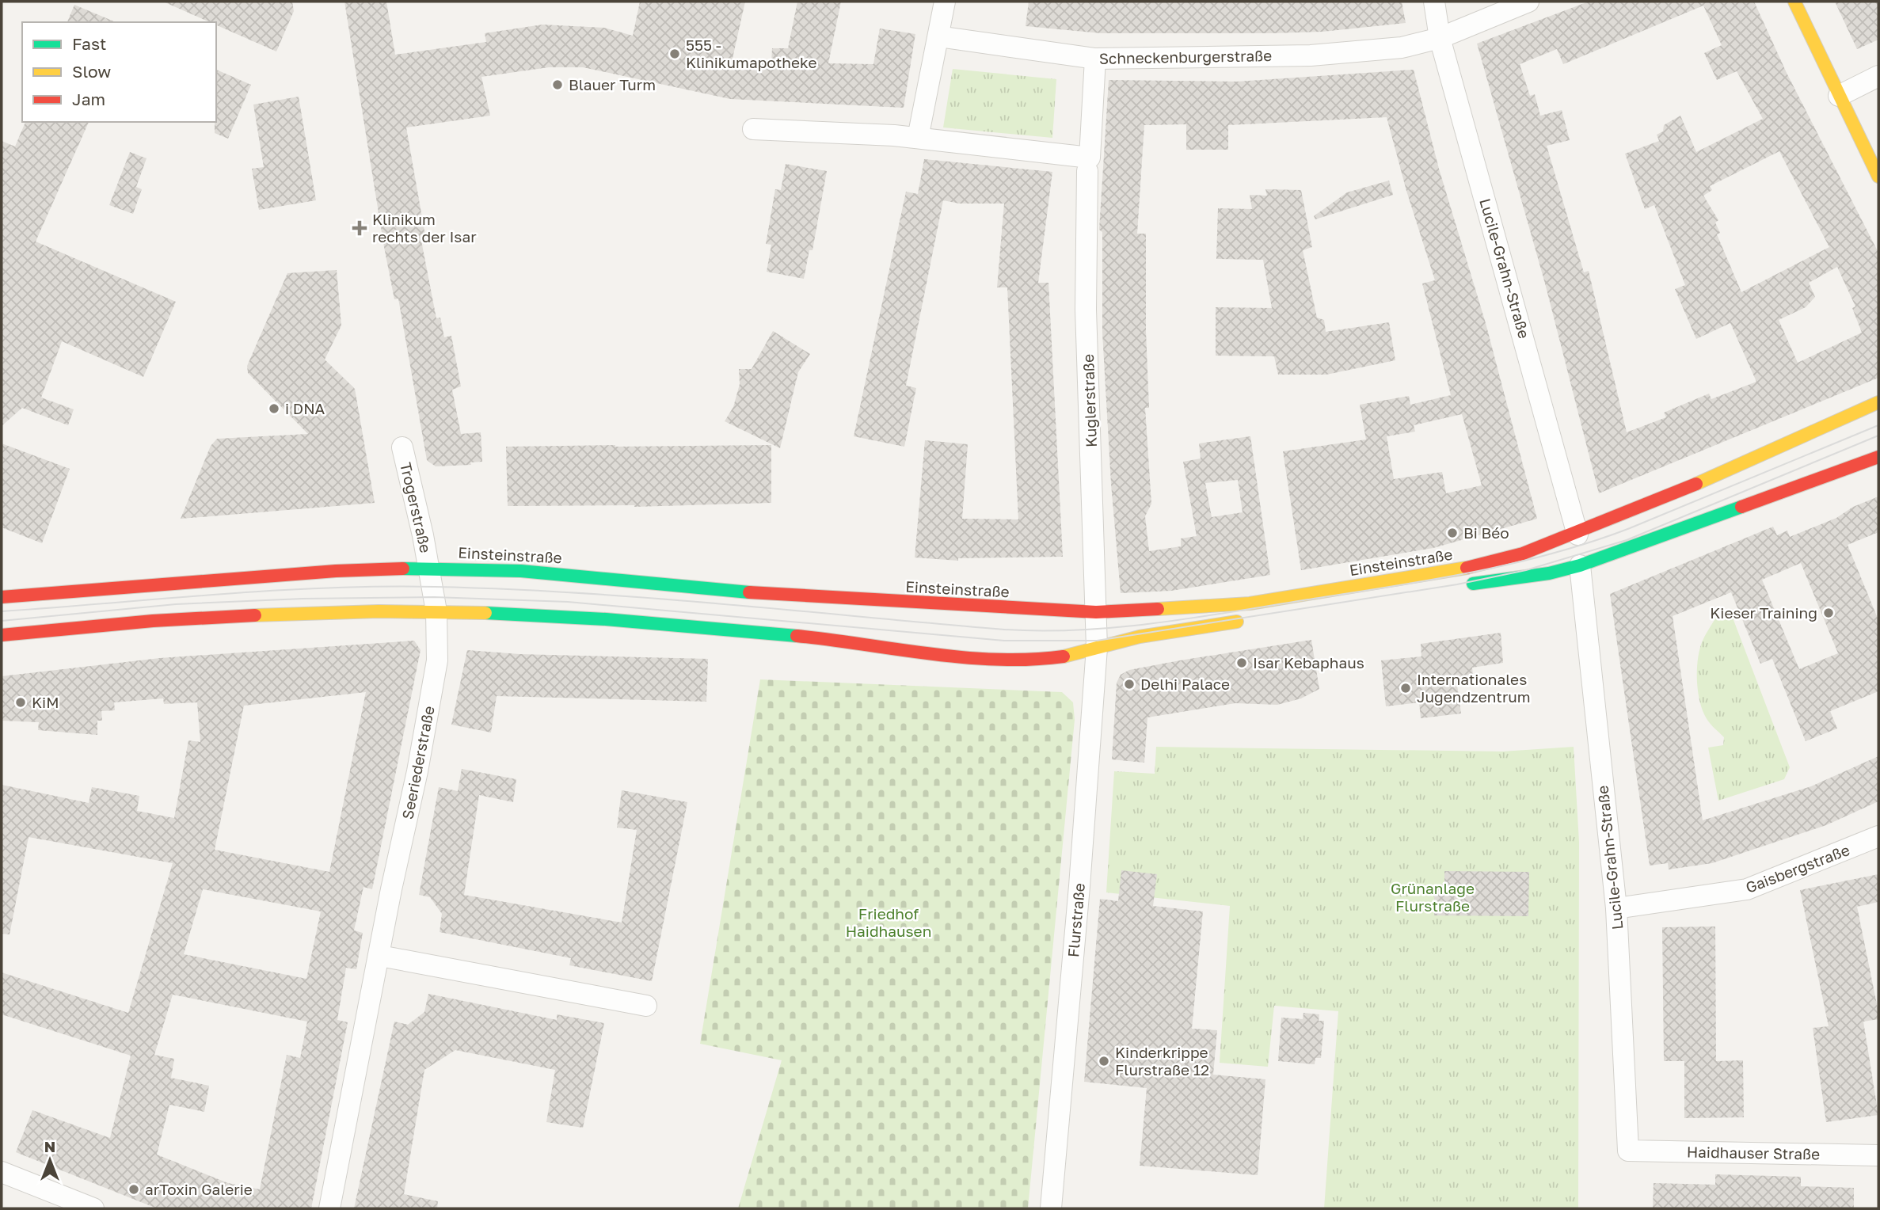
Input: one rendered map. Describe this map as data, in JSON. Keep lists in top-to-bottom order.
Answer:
{
  "streets": {
    "main road": ["Einsteinstraße"],
    "street": [
      "Schneckenburgerstraße",
      "Lucile-Grahn-Straße",
      "Kuglerstraße",
      "Trogerstraße",
      "Seeriederstraße",
      "Gaisbergstraße",
      "Flurstraße",
      "Haidhauser Straße"
    ]
  },
  "crossings": [
    ["Schneckenburgerstraße", "Lucile-Grahn-Straße"],
    ["Schneckenburgerstraße", "Kuglerstraße"],
    ["Lucile-Grahn-Straße", "Einsteinstraße"],
    ["Lucile-Grahn-Straße", "Gaisbergstraße"],
    ["Lucile-Grahn-Straße", "Haidhauser Straße"],
    ["Kuglerstraße", "Einsteinstraße"],
    ["Kuglerstraße", "Flurstraße"],
    ["Trogerstraße", "Einsteinstraße"],
    ["Trogerstraße", "Seeriederstraße"],
    ["Einsteinstraße", "Seeriederstraße"],
    ["Einsteinstraße", "Flurstraße"]
  ],
  "parks": ["Grünanlage Flurstraße", "Friedhof Haidhausen"],
  "places": {
    "other": [
      "555 - Klinikumapotheke",
      "Blauer Turm",
      "i DNA",
      "Bi Béo",
      "Kieser Training",
      "Isar Kebaphaus",
      "Delhi Palace",
      "Internationales Jugendzentrum",
      "KiM",
      "Kinderkrippe Flurstraße 12",
      "arToxin Galerie"
    ],
    "health": ["Klinikum rechts der Isar"]
  },
  "legend": ["Fast", "Slow", "Jam"],
  "north": "top"
}
